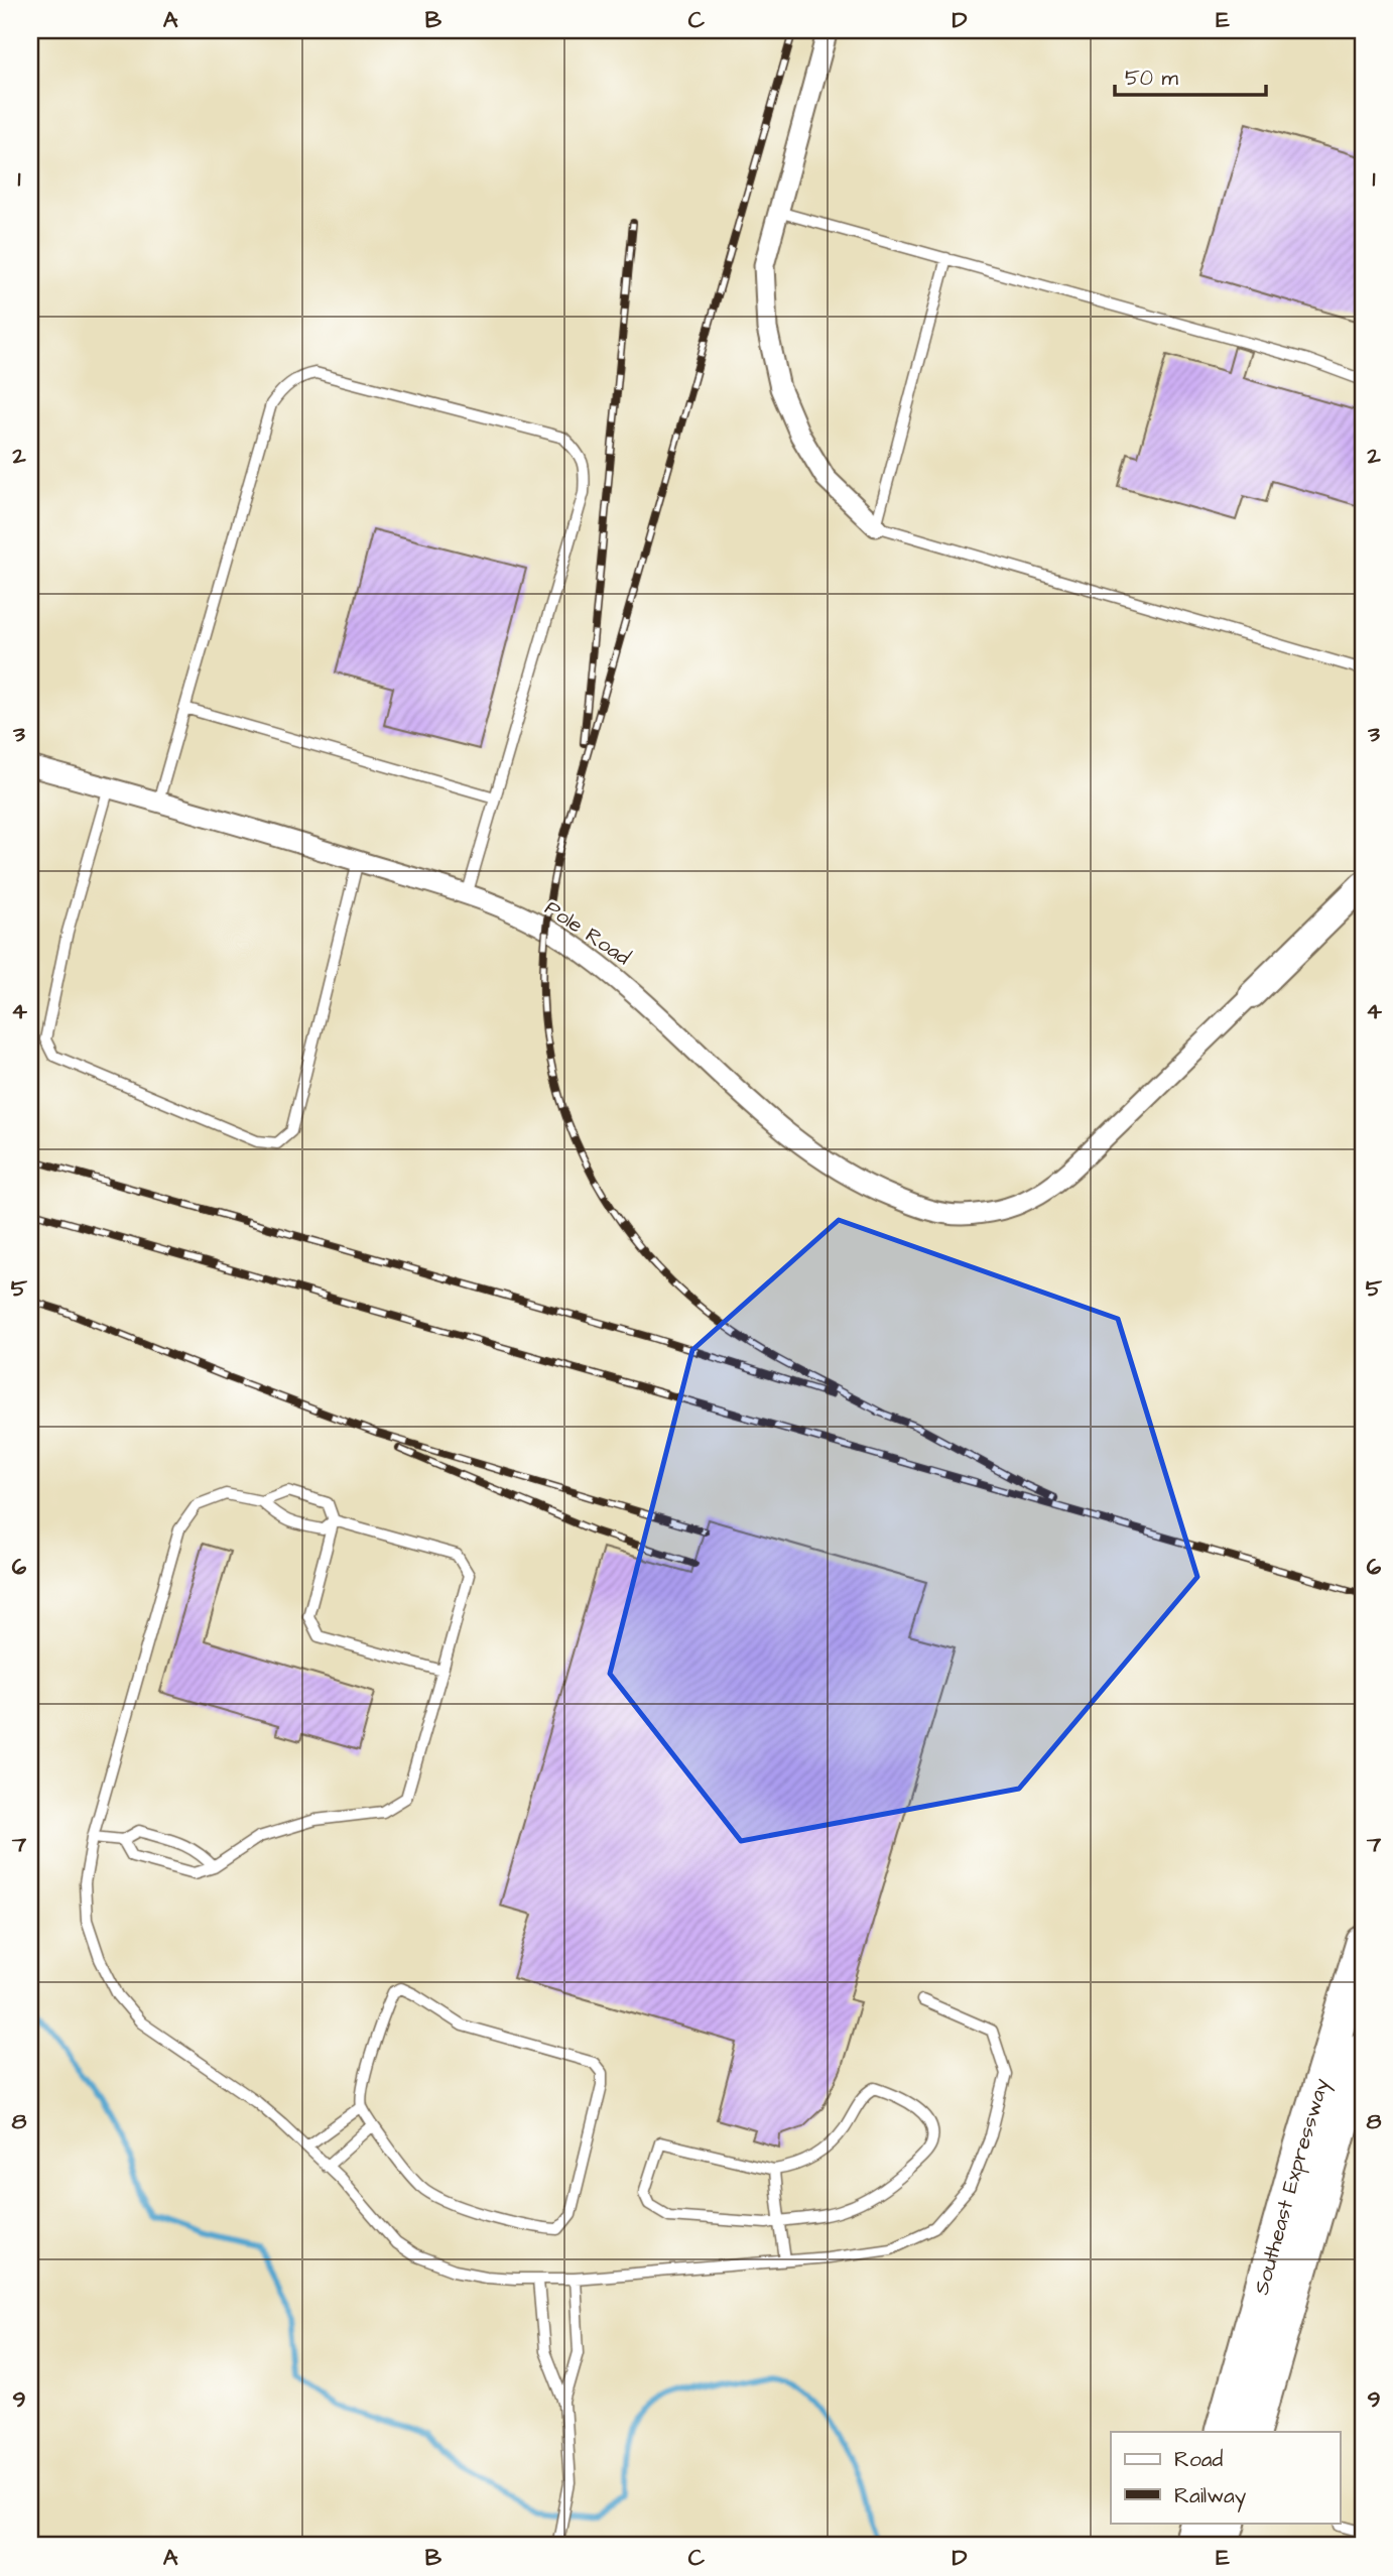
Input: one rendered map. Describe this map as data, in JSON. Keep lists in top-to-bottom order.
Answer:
{
  "streets": {
    "highway": ["Southeast Expressway"],
    "street": ["Pole Road"]
  },
  "legend": ["Road", "Railway"],
  "scale_bar": "50 m",
  "grid": {
    "columns": [
      "A",
      "B",
      "C",
      "D",
      "E"
    ],
    "rows": [
      "1",
      "2",
      "3",
      "4",
      "5",
      "6",
      "7",
      "8",
      "9"
    ]
  }
}
